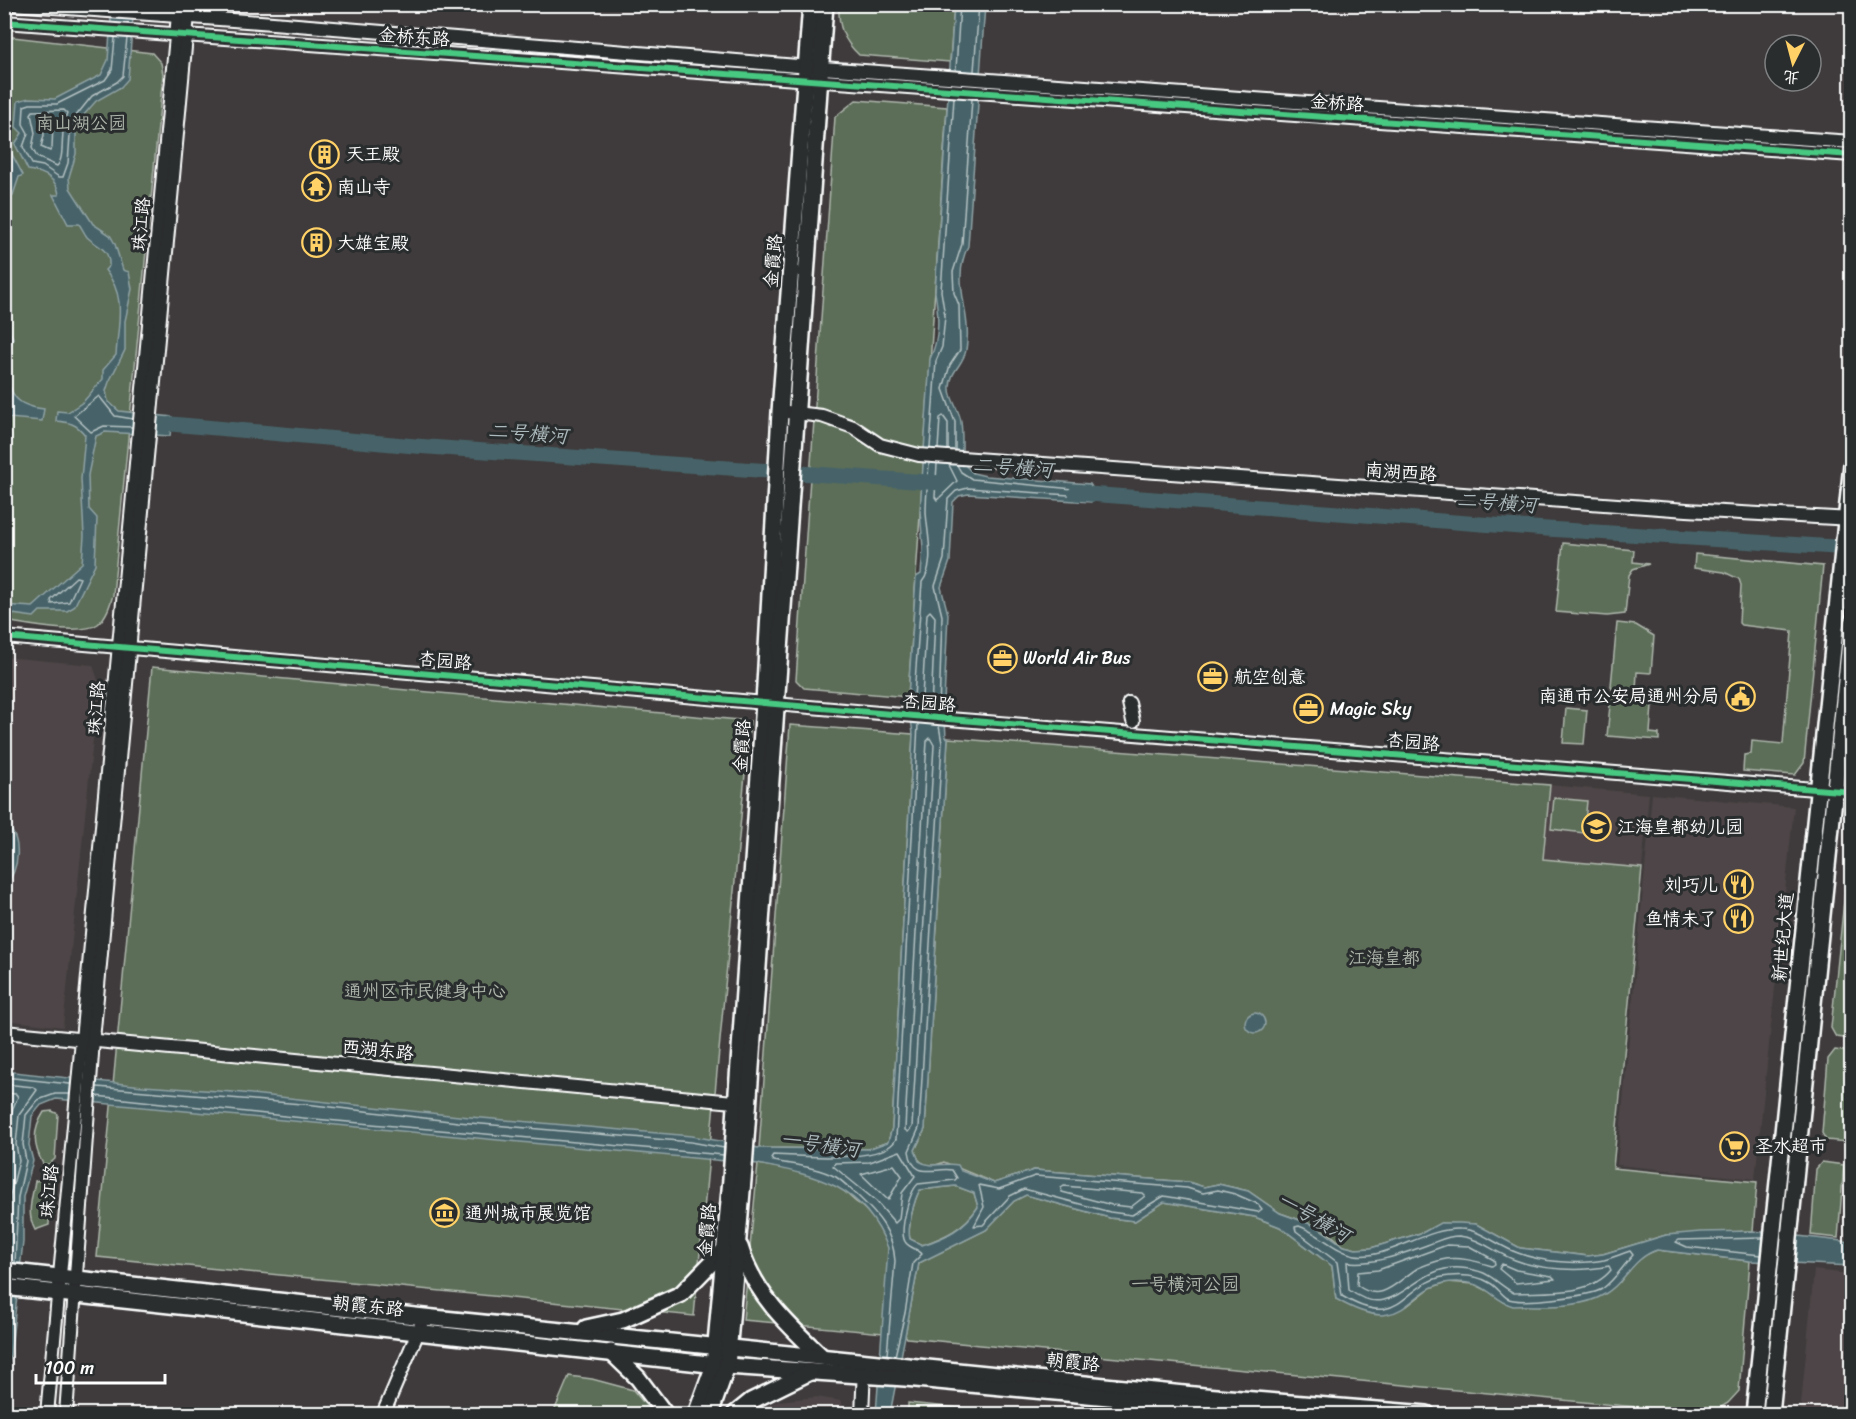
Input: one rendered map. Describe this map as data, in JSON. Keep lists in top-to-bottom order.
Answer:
{
  "streets": {
    "main road": [
      "金霞路",
      "新世纪大道",
      "朝霞东路",
      "朝霞路"
    ],
    "street": [
      "金桥东路",
      "金桥路",
      "珠江路",
      "南湖西路",
      "杏园路",
      "西湖东路"
    ]
  },
  "crossings": [
    ["金桥东路", "金桥路"],
    ["金桥东路", "珠江路"],
    ["金桥东路", "金霞路"],
    ["金桥路", "金霞路"],
    ["珠江路", "杏园路"],
    ["珠江路", "西湖东路"],
    ["珠江路", "朝霞东路"],
    ["金霞路", "南湖西路"],
    ["金霞路", "杏园路"],
    ["金霞路", "西湖东路"],
    ["金霞路", "朝霞东路"],
    ["金霞路", "朝霞路"],
    ["南湖西路", "新世纪大道"],
    ["杏园路", "新世纪大道"],
    ["朝霞东路", "朝霞路"]
  ],
  "water": ["二号横河", "一号横河"],
  "parks": [
    "南山湖公园",
    "江海皇都",
    "通州区市民健身中心",
    "一号横河公园"
  ],
  "places": {
    "building": ["天王殿", "大雄宝殿"],
    "temple": ["南山寺"],
    "office": ["World Air Bus", "航空创意", "Magic Sky"],
    "public building": ["南通市公安局通州分局"],
    "school or university": ["江海皇都幼儿园"],
    "restaurant": ["刘巧儿", "鱼情未了"],
    "supermarket": ["圣水超市"],
    "museum": ["通州城市展览馆"]
  },
  "scale_bar": "100 m",
  "north": "bottom"
}
